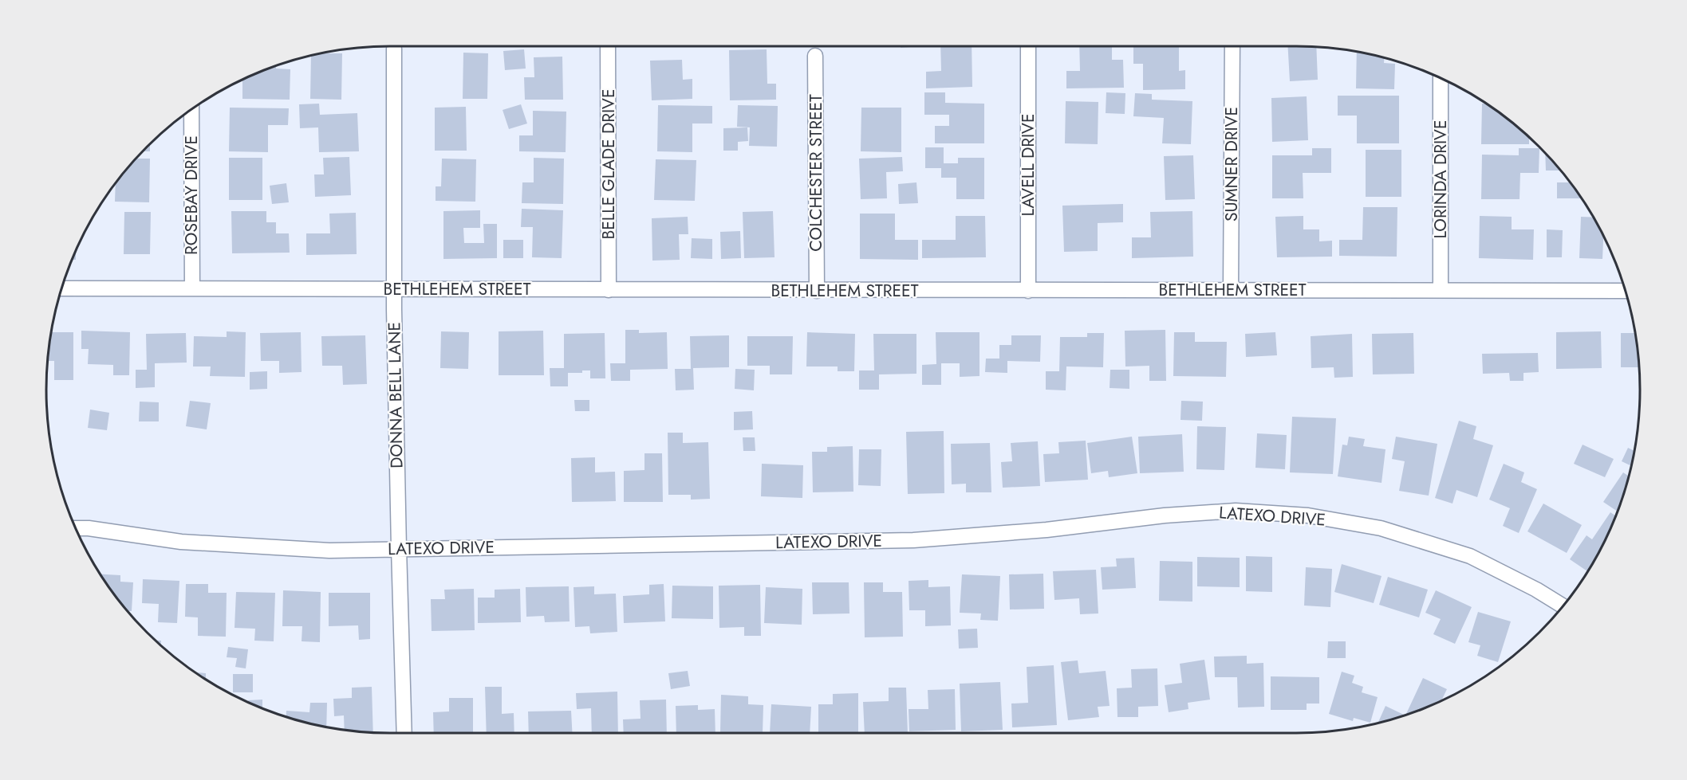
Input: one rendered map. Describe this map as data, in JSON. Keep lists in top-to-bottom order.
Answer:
{
  "streets": {
    "street": [
      "BELLE GLADE DRIVE",
      "SUMNER DRIVE",
      "LAVELL DRIVE",
      "COLCHESTER STREET",
      "LORINDA DRIVE",
      "ROSEBAY DRIVE",
      "BETHLEHEM STREET",
      "DONNA BELL LANE",
      "LATEXO DRIVE"
    ]
  },
  "crossings": [
    ["BELLE GLADE DRIVE", "BETHLEHEM STREET"],
    ["SUMNER DRIVE", "BETHLEHEM STREET"],
    ["LAVELL DRIVE", "BETHLEHEM STREET"],
    ["COLCHESTER STREET", "BETHLEHEM STREET"],
    ["LORINDA DRIVE", "BETHLEHEM STREET"],
    ["ROSEBAY DRIVE", "BETHLEHEM STREET"],
    ["BETHLEHEM STREET", "DONNA BELL LANE"],
    ["DONNA BELL LANE", "LATEXO DRIVE"]
  ]
}
